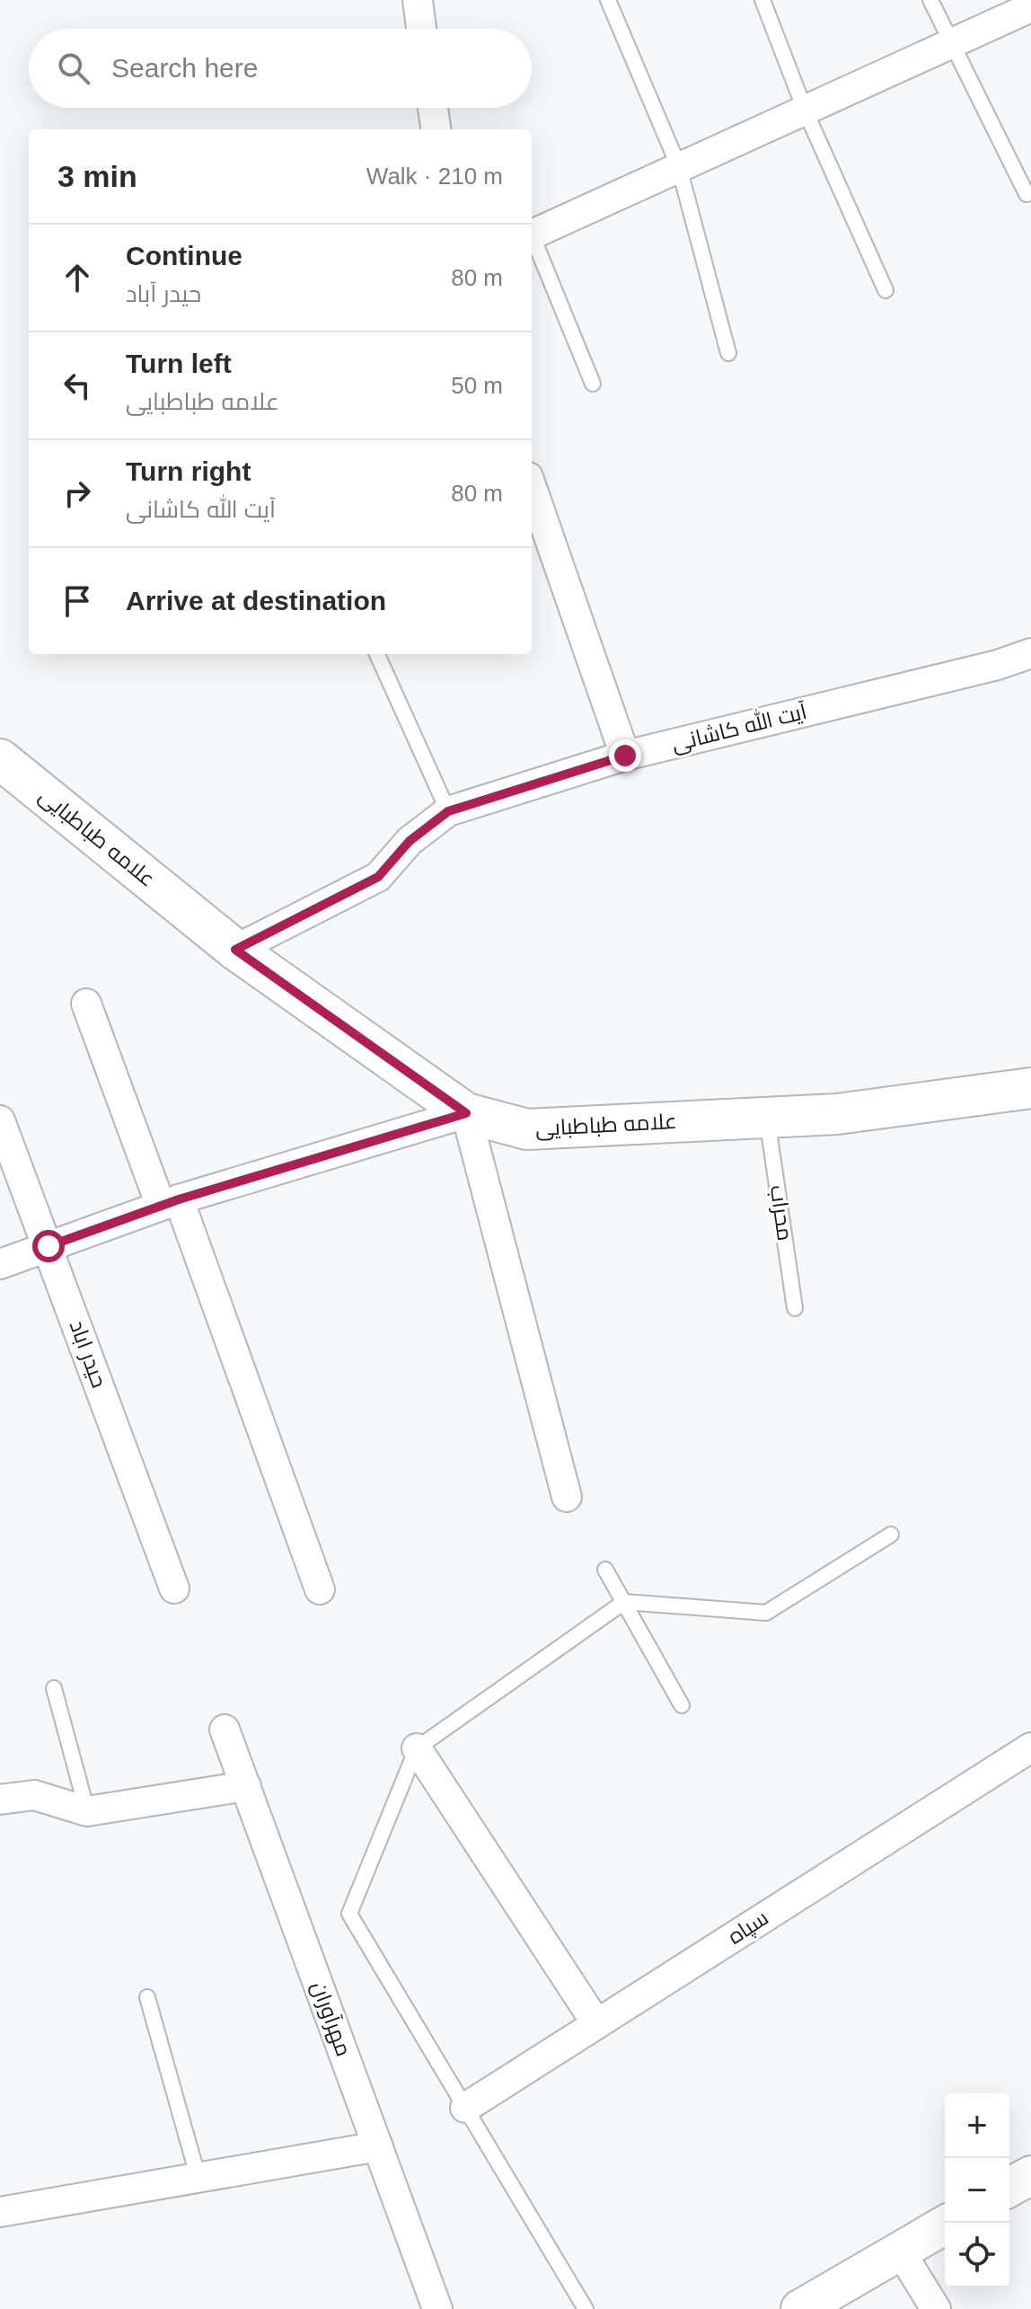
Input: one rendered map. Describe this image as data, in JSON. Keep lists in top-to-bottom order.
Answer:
{
  "streets": {
    "main road": ["علامه طباطبایی"],
    "street": [
      "آیت الله کاشانی",
      "حیدر اباد",
      "سپاه",
      "مهرآوران"
    ],
    "lane": ["محراب"]
  },
  "crossings": [
    ["آیت الله کاشانی", "علامه طباطبایی"],
    ["علامه طباطبایی", "محراب"]
  ],
  "page": {
    "search": "Search here",
    "heading": ["3 min", "Walk · 210 m"],
    "list": [
      ["Continue", "حیدر آباد", "80 m"],
      ["Turn left", "علامه طباطبایی", "50 m"],
      ["Turn right", "آیت الله کاشانی", "80 m"],
      "Arrive at destination"
    ],
    "map_buttons": ["+", "−"]
  }
}
